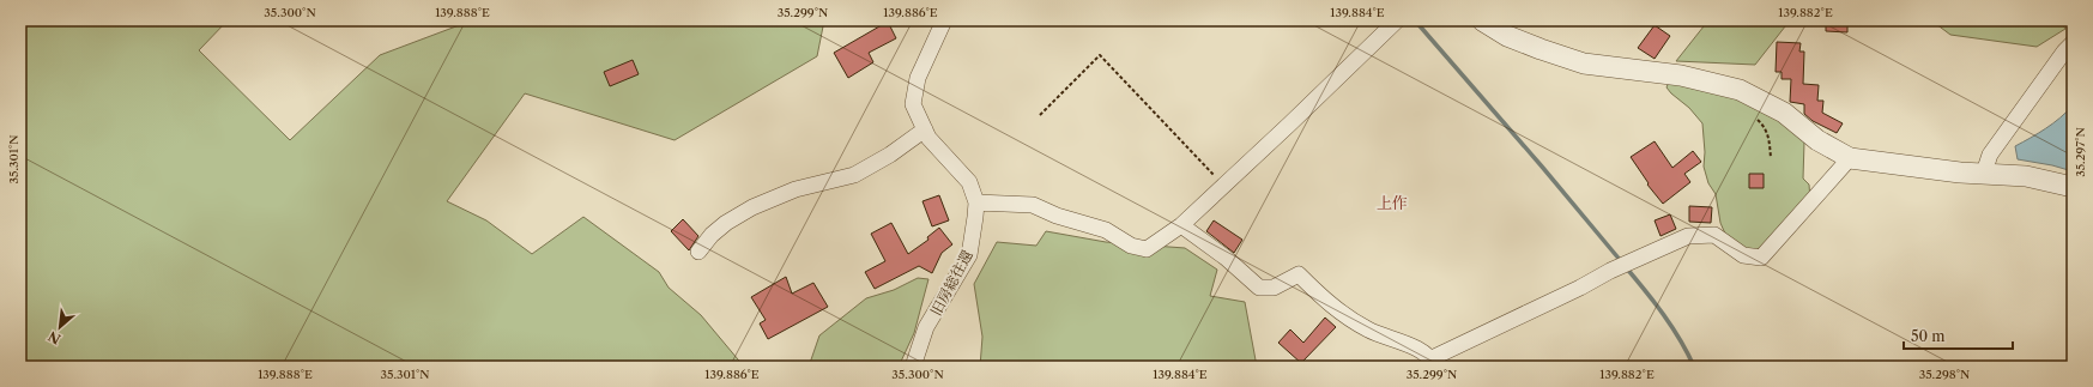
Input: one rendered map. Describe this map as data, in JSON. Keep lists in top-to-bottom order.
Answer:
{
  "streets": {
    "street": ["旧房総往還"]
  },
  "districts": ["上作"],
  "scale_bar": "50 m",
  "north": "bottom left",
  "coordinates": [
    "35.300°N",
    "139.888°E",
    "35.299°N",
    "139.886°E",
    "139.884°E",
    "139.882°E",
    "35.297°N",
    "35.301°N",
    "35.298°N"
  ]
}
